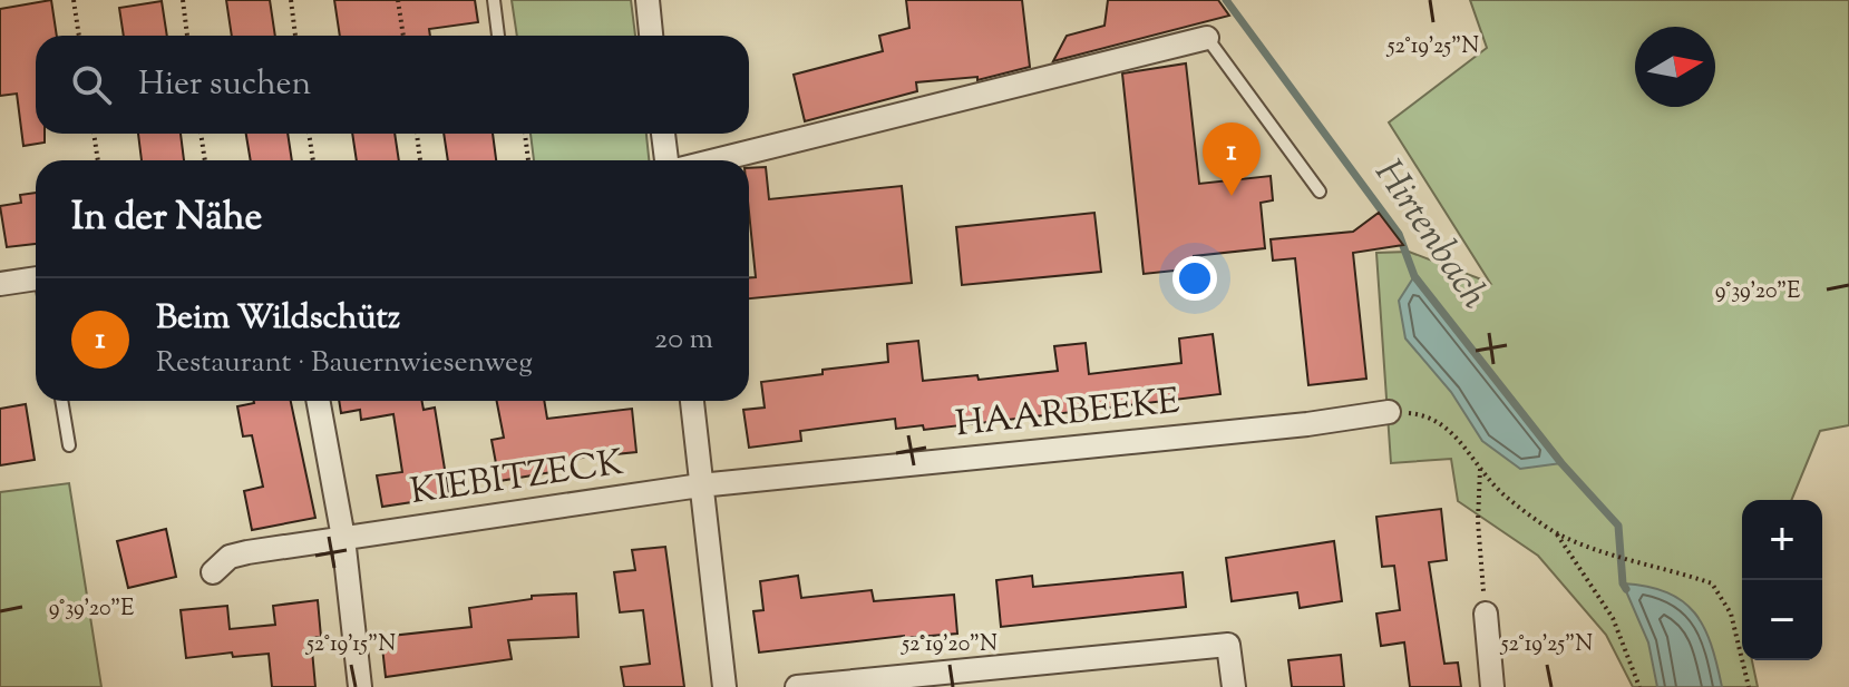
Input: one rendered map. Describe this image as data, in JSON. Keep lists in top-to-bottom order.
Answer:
{
  "streets": {
    "street": ["HAARBEEKE", "KIEBITZECK"]
  },
  "crossings": [
    ["HAARBEEKE", "KIEBITZECK"]
  ],
  "water": ["Hirtenbach"],
  "north": "right",
  "page": {
    "search": "Hier suchen",
    "pins": "1",
    "heading": "In der Nähe",
    "list": [
      {
        "mark": "1",
        "name": "Beim Wildschütz",
        "note": "Restaurant · Bauernwiesenweg",
        "value": "20 m"
      }
    ],
    "map_buttons": ["+", "−"]
  },
  "coordinates": [
    "52°19'25\"N",
    "9°39'20\"E",
    "52°19'15\"N",
    "52°19'20\"N"
  ]
}
